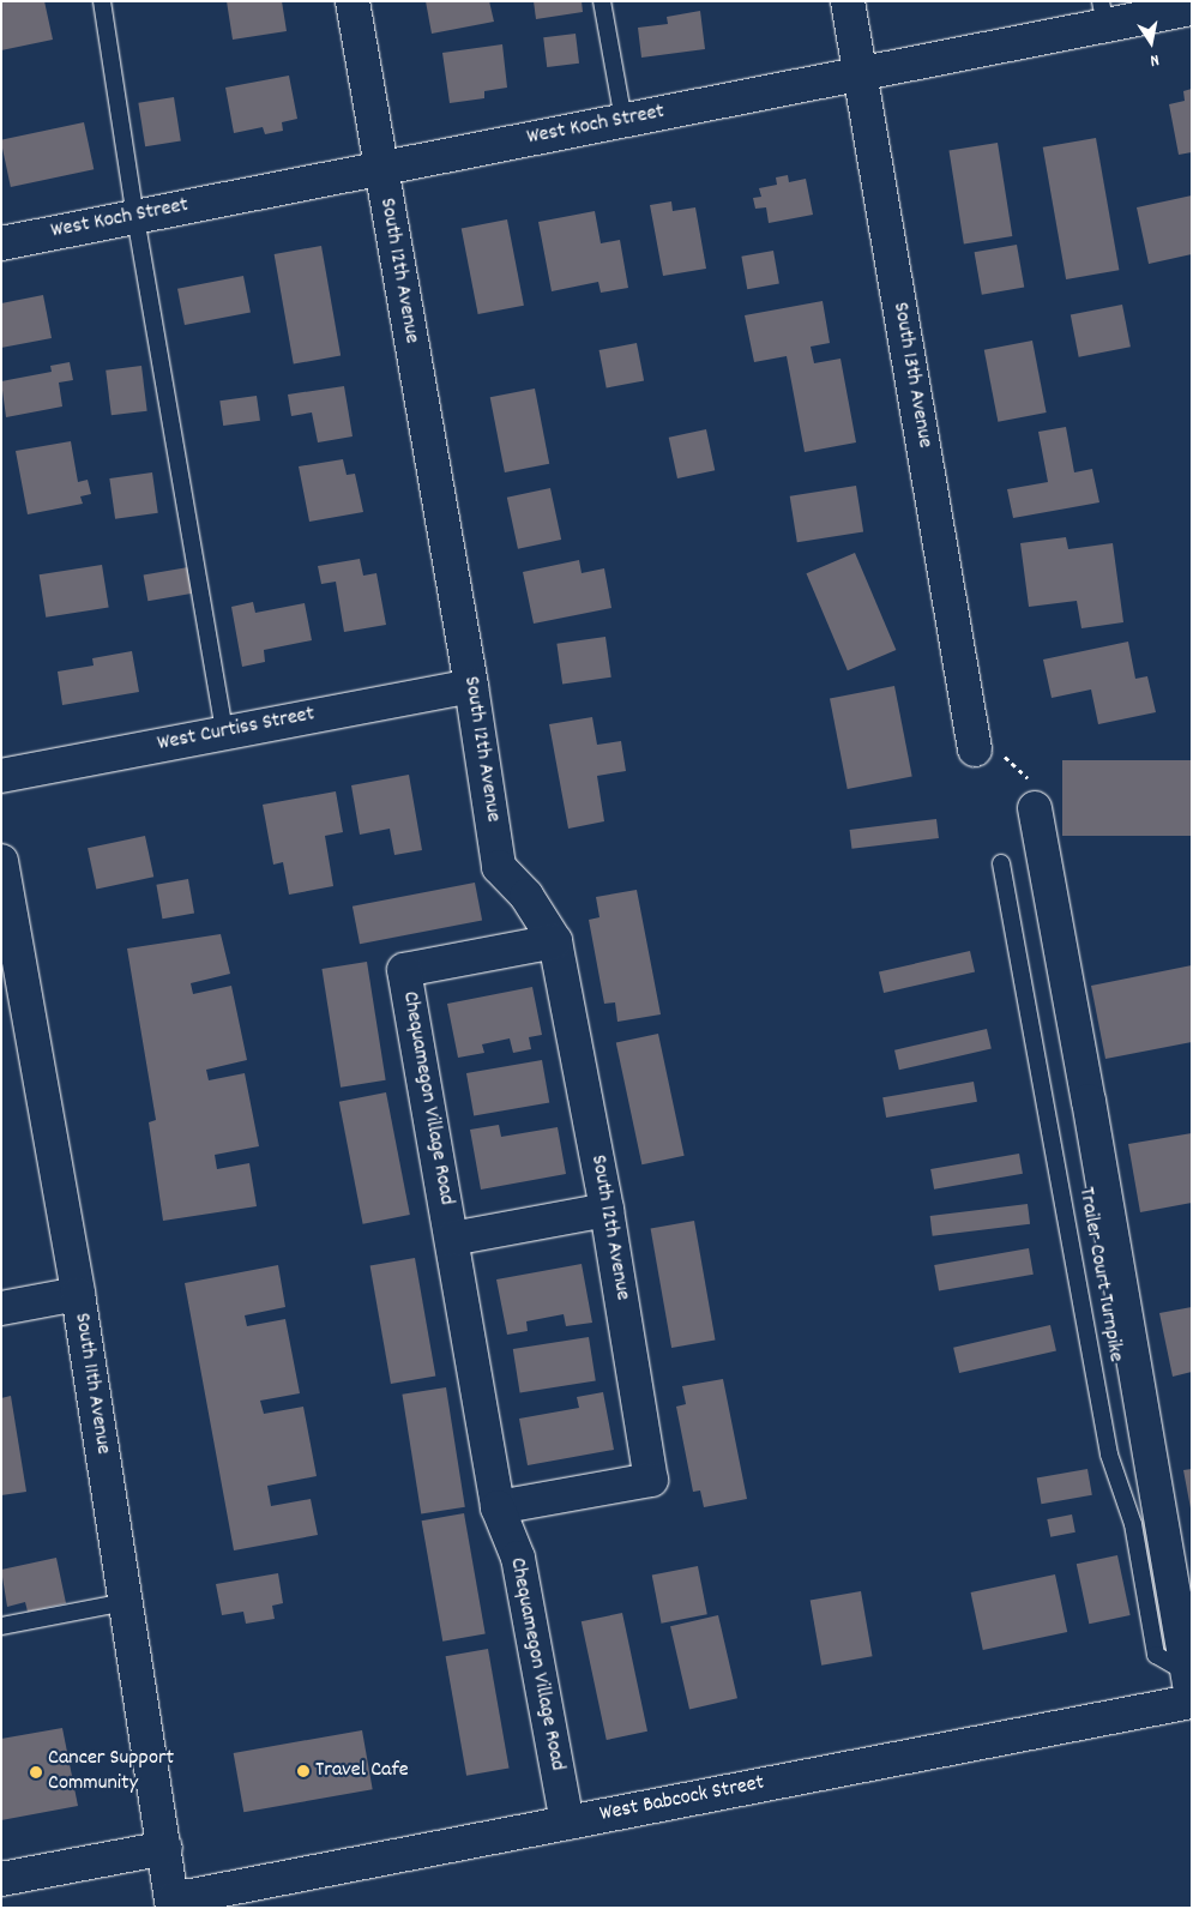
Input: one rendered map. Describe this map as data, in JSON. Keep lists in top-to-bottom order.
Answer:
{
  "streets": {
    "street": [
      "West Koch Street",
      "South 12th Avenue",
      "South 13th Avenue",
      "West Curtiss Street",
      "Chequamegon Village Road",
      "South 11th Avenue",
      "West Babcock Street"
    ],
    "lane": ["Trailer Court Turnpike"]
  },
  "crossings": [
    ["West Koch Street", "South 12th Avenue"],
    ["West Koch Street", "South 13th Avenue"],
    ["South 12th Avenue", "West Curtiss Street"],
    ["South 12th Avenue", "Chequamegon Village Road"],
    ["Chequamegon Village Road", "West Babcock Street"],
    ["Trailer Court Turnpike", "West Babcock Street"],
    ["South 11th Avenue", "West Babcock Street"]
  ],
  "places": ["Travel Cafe", "Cancer Support Community"],
  "north": "bottom"
}
